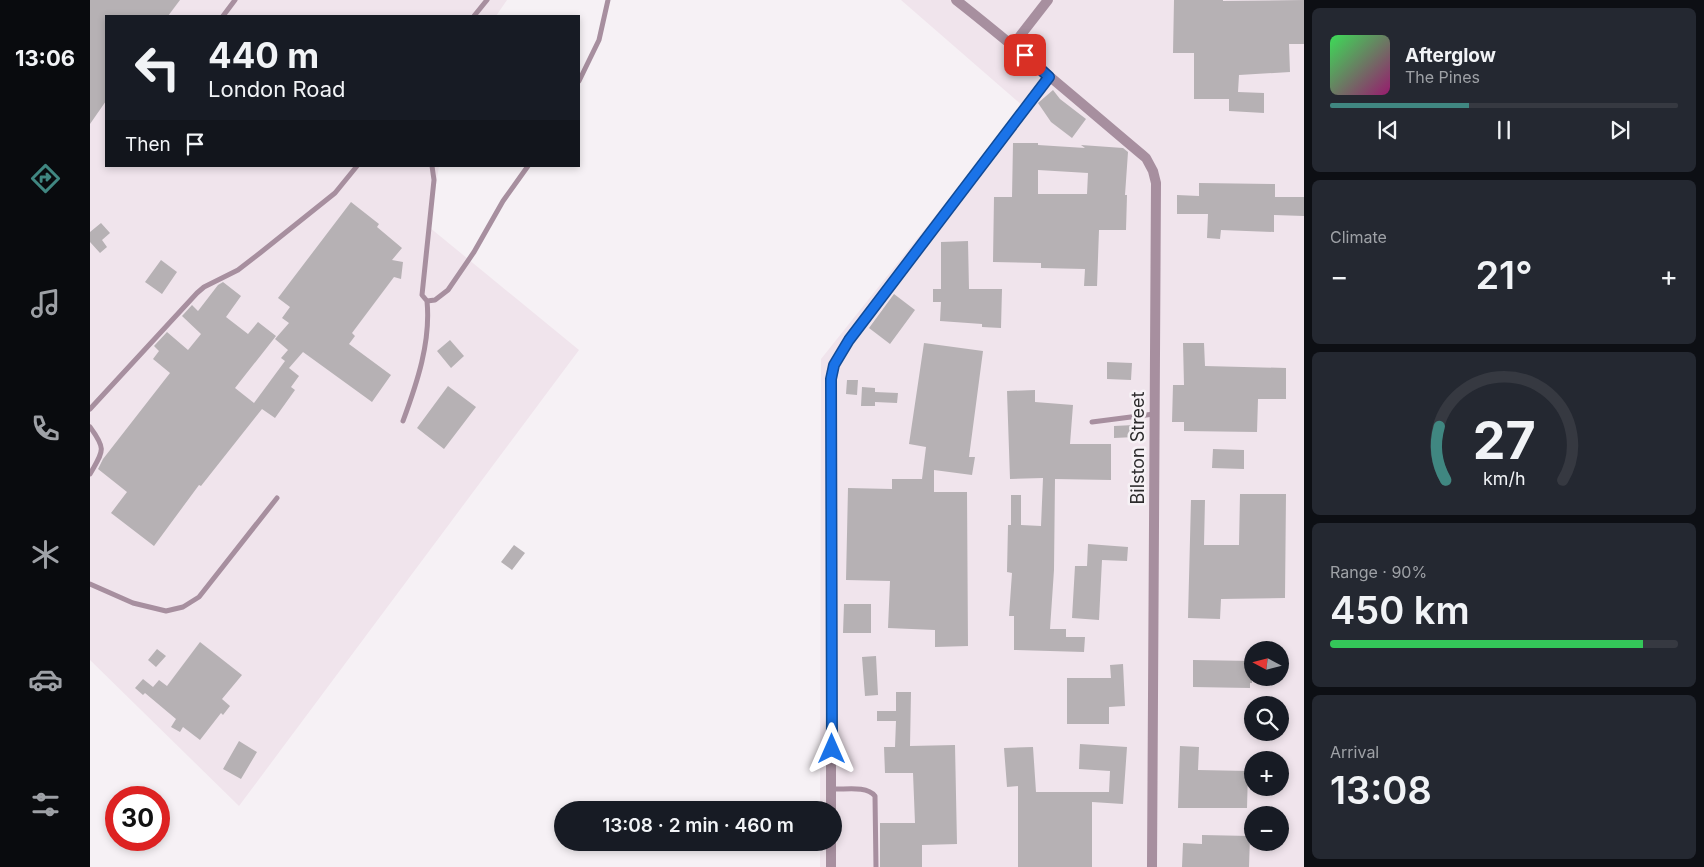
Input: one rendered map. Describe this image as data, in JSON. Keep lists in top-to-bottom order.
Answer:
{
  "streets": {
    "street": ["Bilston Street"]
  },
  "north": "left",
  "page": {
    "tabs": "13:06",
    "turn": ["440 m", "London Road"],
    "song": ["Afterglow", "The Pines"],
    "then": "Then",
    "tile": [
      "Climate",
      ["Range · 90%", "450 km"],
      ["Arrival", "13:08"]
    ],
    "heat": ["−", "21°", "+"],
    "map_buttons": ["+", "−"],
    "limit": "30",
    "trip": "13:08 · 2 min · 460 m",
    "gauge": ["27", "km/h"]
  }
}
